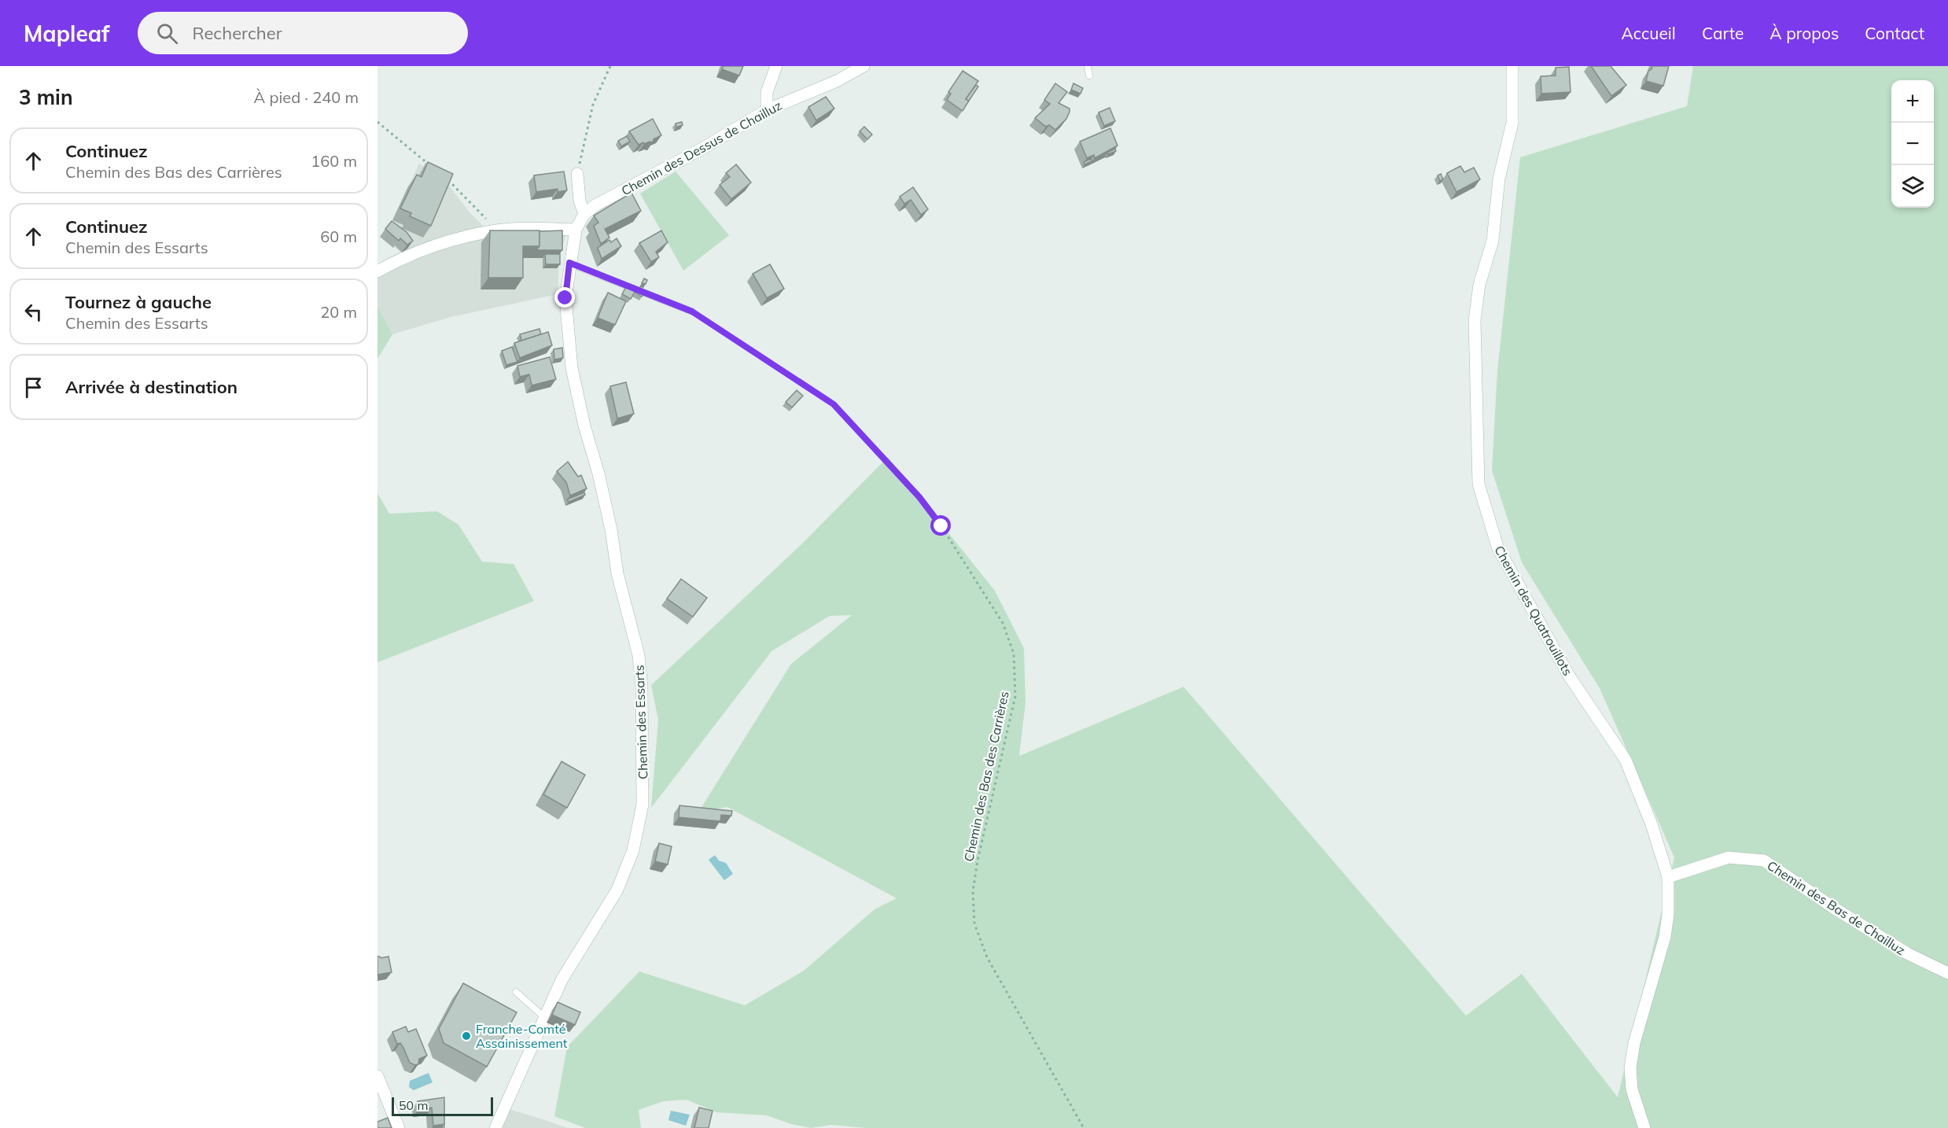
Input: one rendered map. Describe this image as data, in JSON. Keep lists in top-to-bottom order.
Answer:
{
  "streets": {
    "street": [
      "Chemin des Dessus de Chailluz",
      "Chemin des Quatrouillots",
      "Chemin des Essarts",
      "Chemin des Bas de Chailluz"
    ],
    "path": ["Chemin des Bas des Carrières"]
  },
  "crossings": [
    ["Chemin des Dessus de Chailluz", "Chemin des Essarts"],
    ["Chemin des Quatrouillots", "Chemin des Bas de Chailluz"]
  ],
  "places": ["Franche-Comté Assainissement"],
  "scale_bar": "50 m",
  "page": {
    "header": "Mapleaf",
    "search": "Rechercher",
    "nav": [
      "Accueil",
      "Carte",
      "À propos",
      "Contact"
    ],
    "heading": ["3 min", "À pied · 240 m"],
    "map_buttons": ["+", "−"],
    "list": [
      ["Continuez", "Chemin des Bas des Carrières", "160 m"],
      ["Continuez", "Chemin des Essarts", "60 m"],
      ["Tournez à gauche", "Chemin des Essarts", "20 m"],
      "Arrivée à destination"
    ],
    "scale": "50 m"
  }
}
